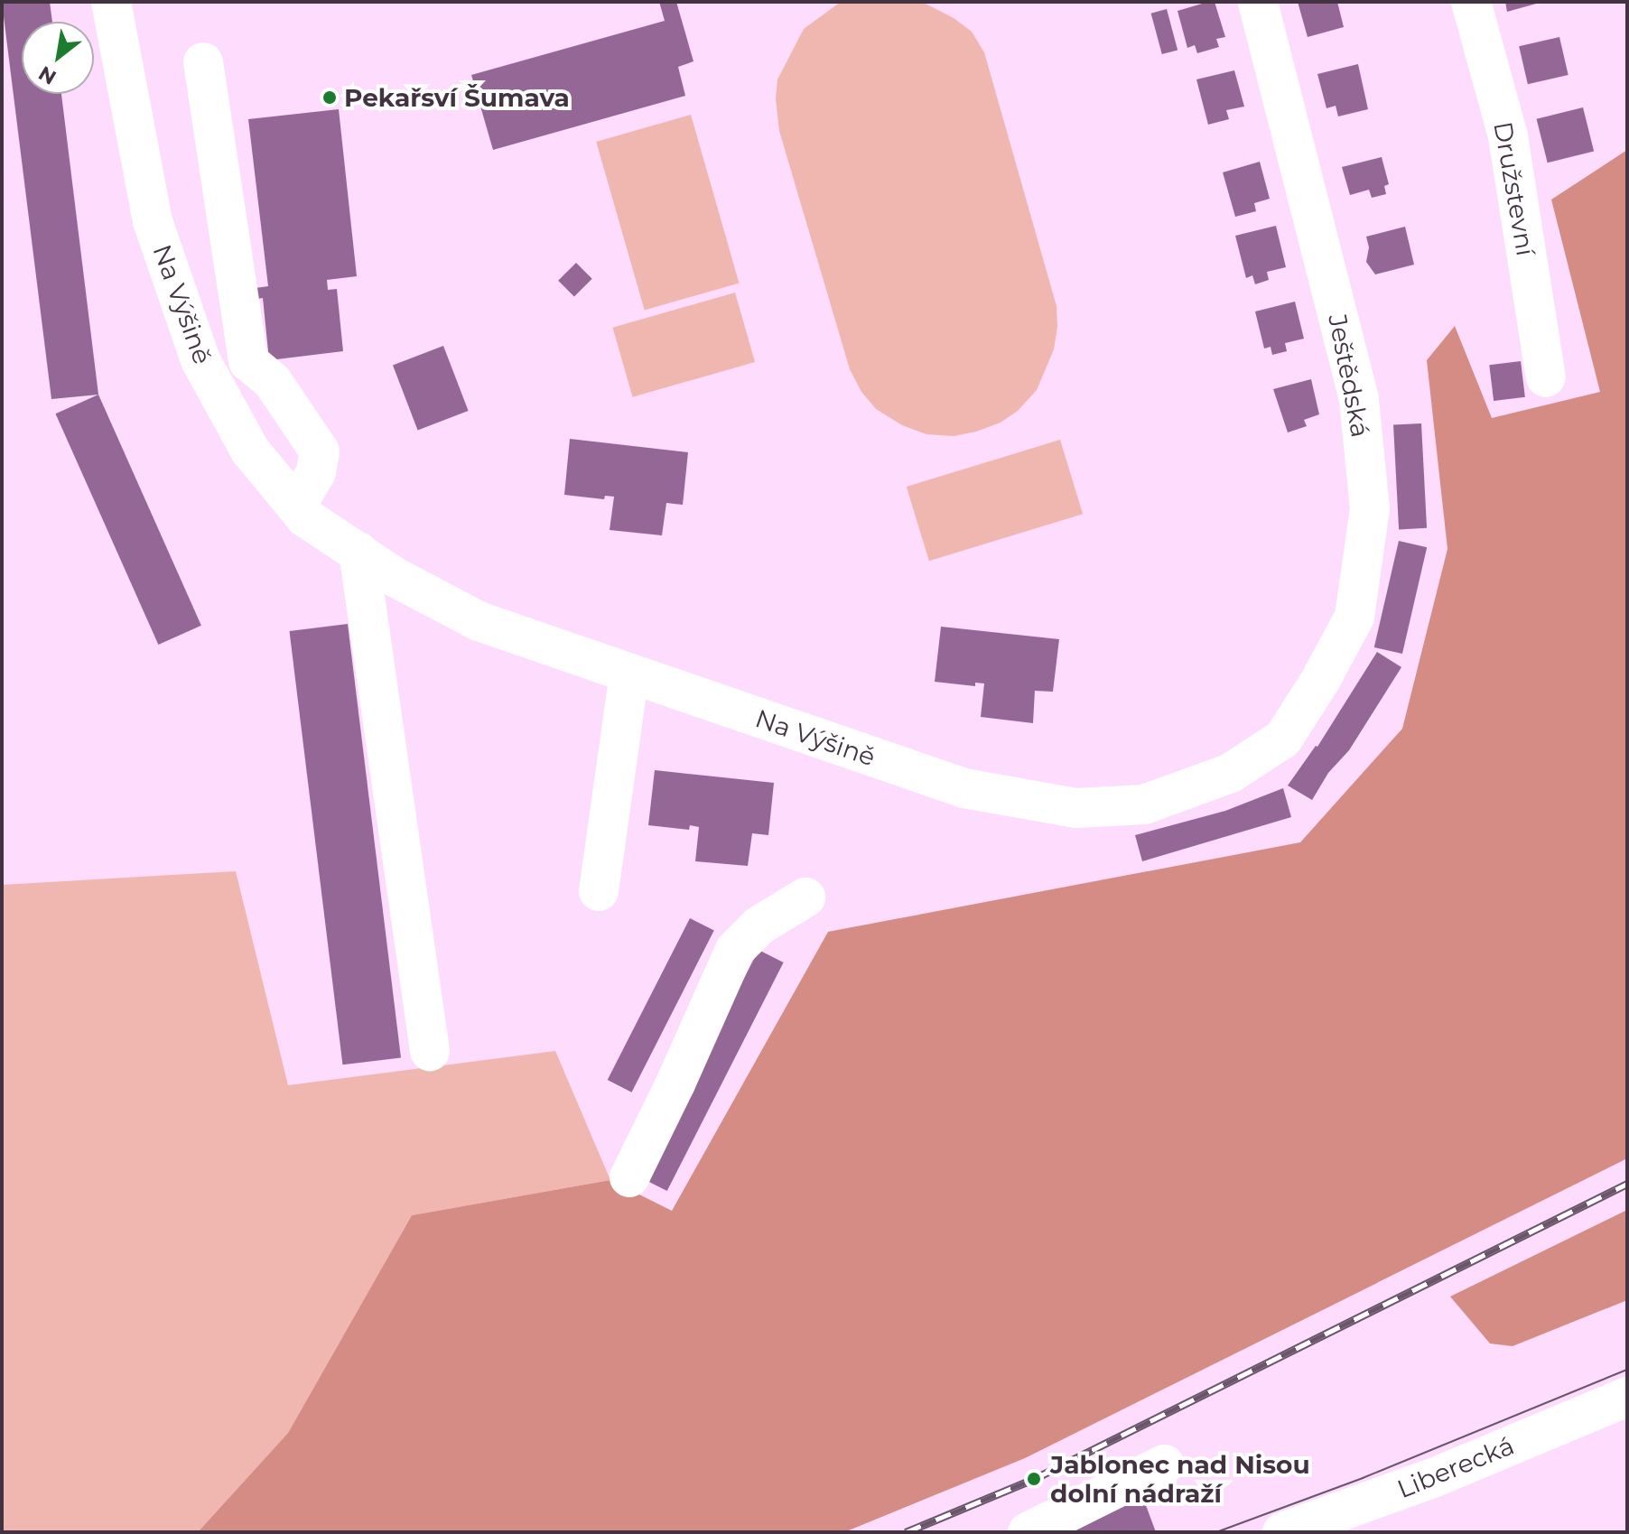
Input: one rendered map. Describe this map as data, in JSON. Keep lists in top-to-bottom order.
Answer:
{
  "streets": {
    "street": [
      "Družstevní",
      "Na Výšině",
      "Ještědská",
      "Liberecká"
    ]
  },
  "crossings": [
    ["Na Výšině", "Ještědská"]
  ],
  "places": ["Pekařsví Šumava", "Jablonec nad Nisou dolní nádraží"],
  "north": "bottom left"
}
